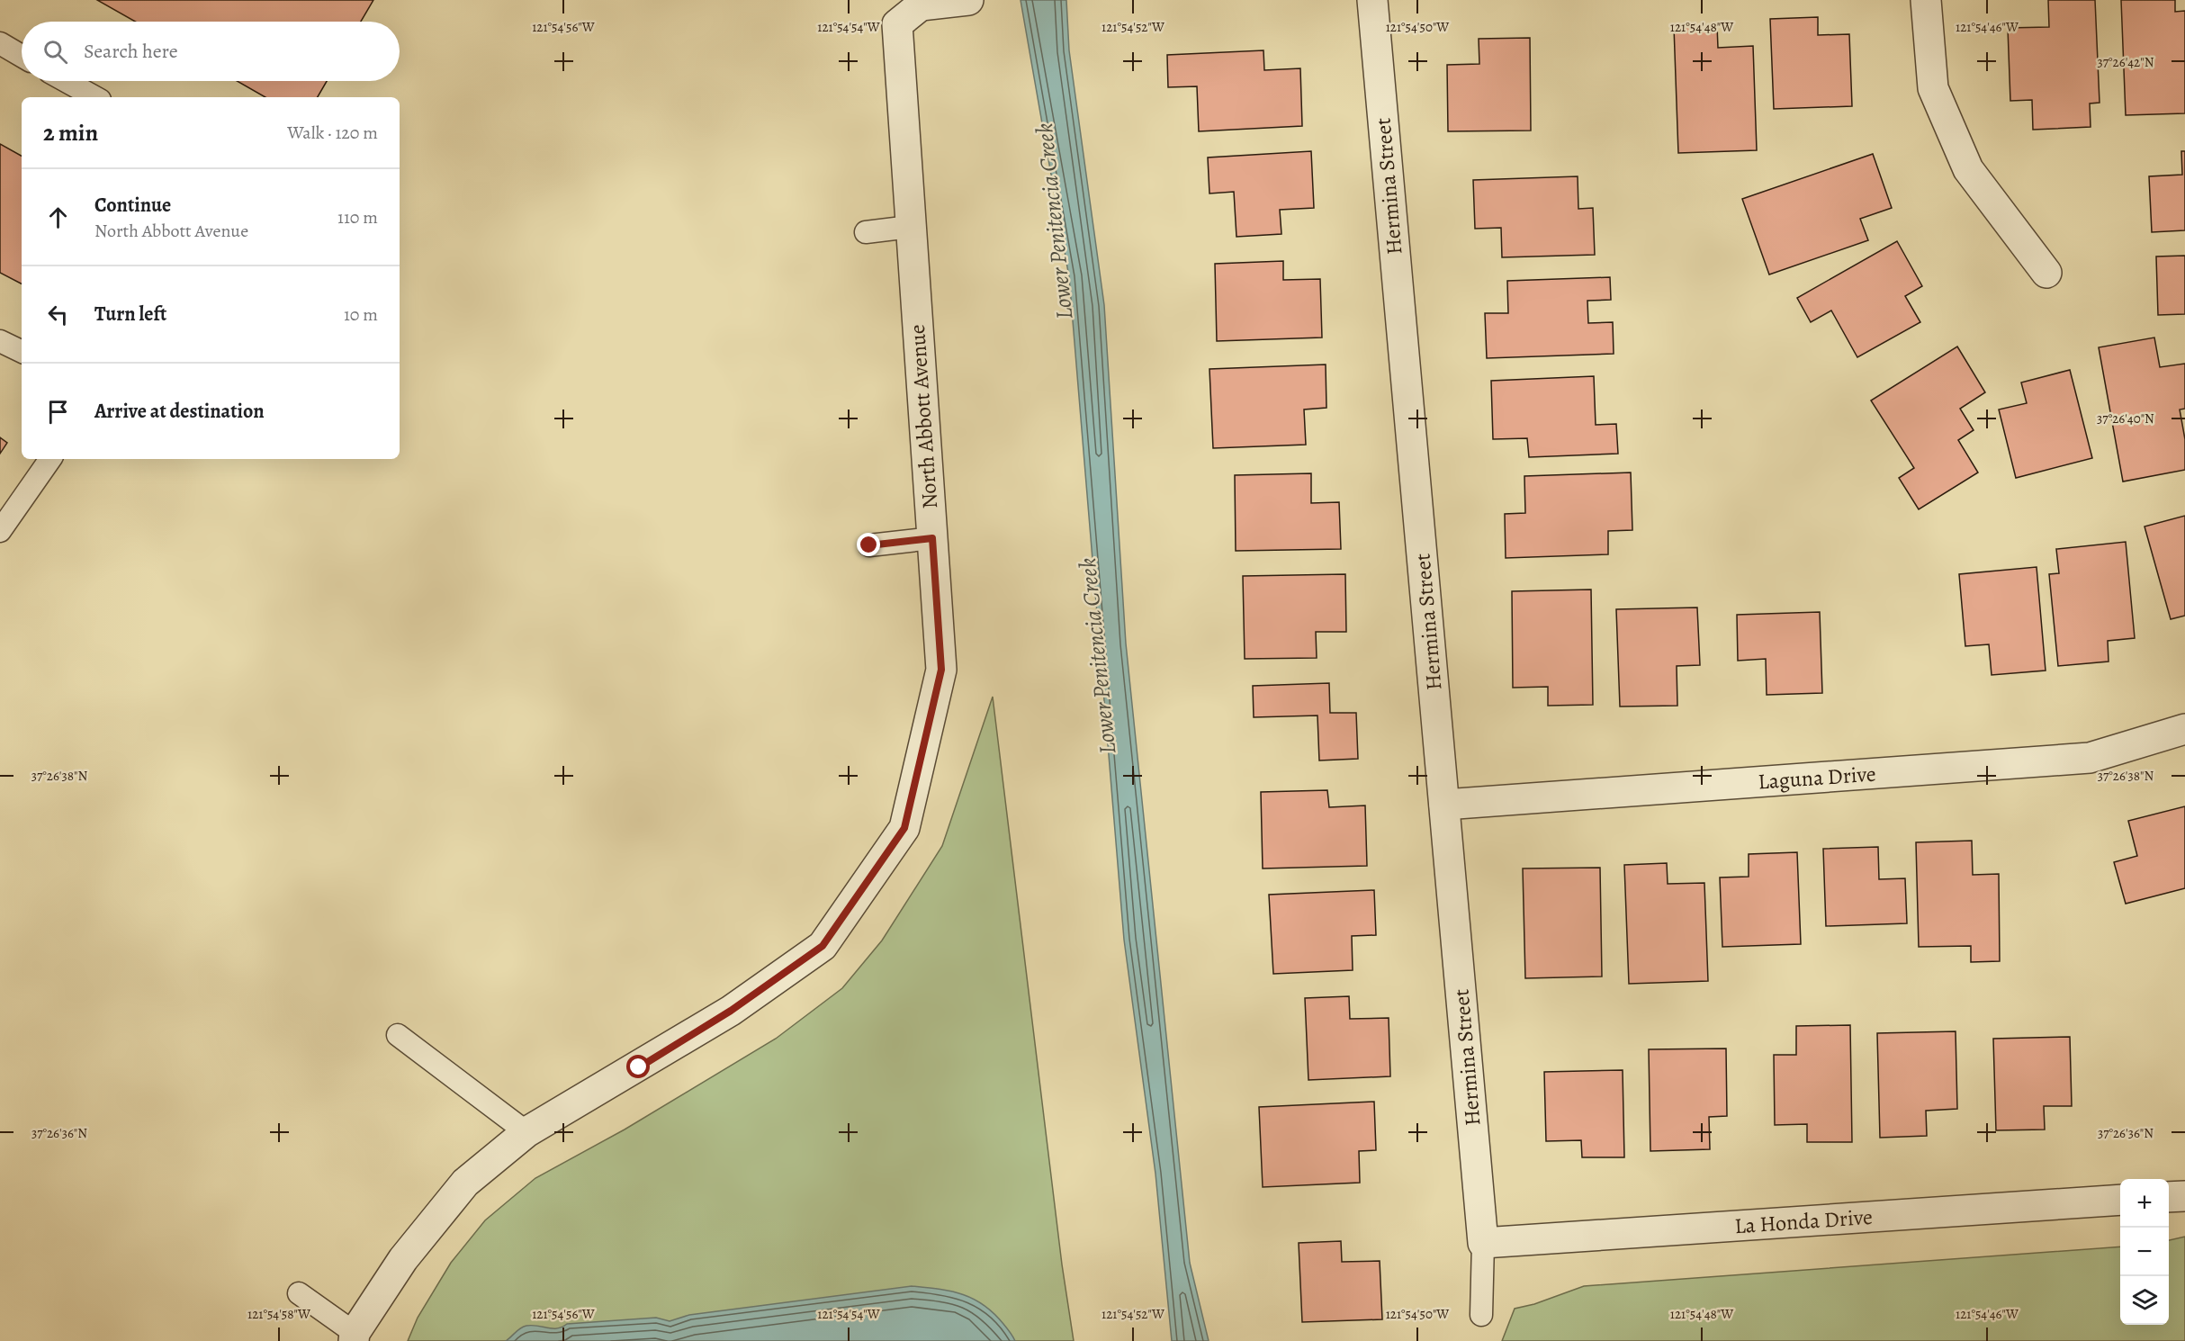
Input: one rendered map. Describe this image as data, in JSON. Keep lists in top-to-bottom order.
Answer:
{
  "streets": {
    "street": [
      "Hermina Street",
      "North Abbott Avenue",
      "Laguna Drive",
      "La Honda Drive"
    ]
  },
  "crossings": [
    ["Hermina Street", "Laguna Drive"],
    ["Hermina Street", "La Honda Drive"]
  ],
  "water": ["Lower Penitencia Creek"],
  "page": {
    "search": "Search here",
    "heading": ["2 min", "Walk · 120 m"],
    "list": [
      ["Continue", "North Abbott Avenue", "110 m"],
      ["Turn left", "10 m"],
      "Arrive at destination"
    ],
    "map_buttons": ["+", "−"]
  },
  "coordinates": [
    "121°54'56\"W",
    "121°54'54\"W",
    "121°54'52\"W",
    "121°54'50\"W",
    "121°54'48\"W",
    "121°54'46\"W",
    "37°26'42\"N",
    "37°26'40\"N",
    "37°26'38\"N",
    "37°26'36\"N",
    "121°54'58\"W"
  ]
}
